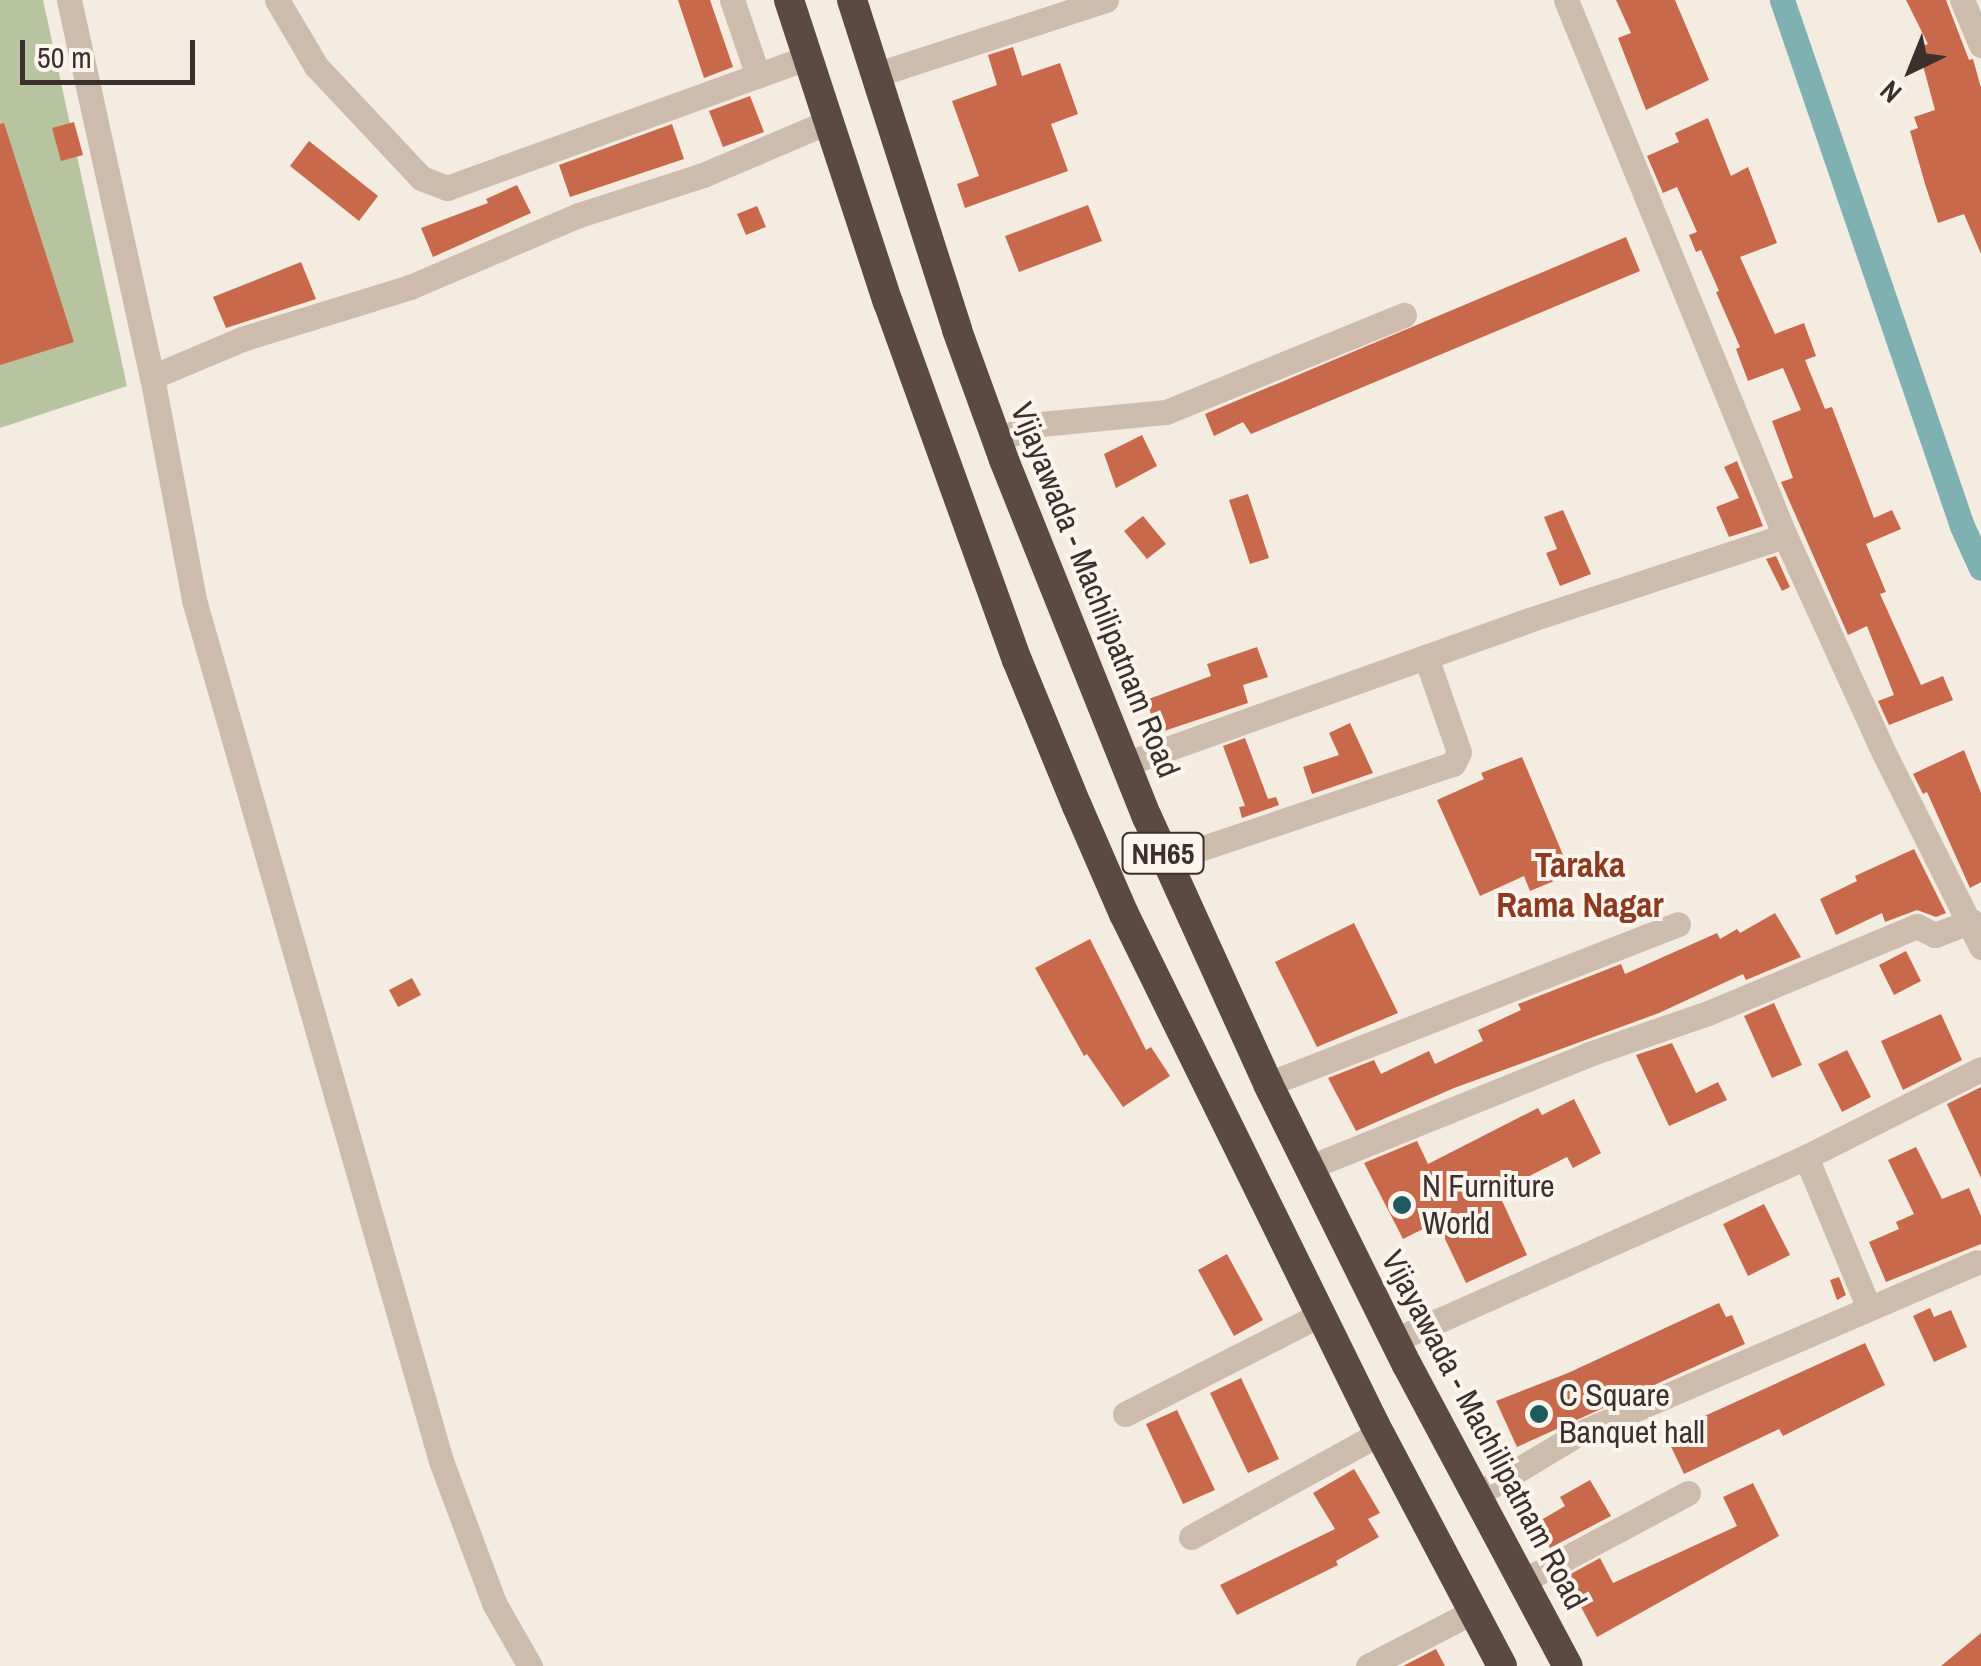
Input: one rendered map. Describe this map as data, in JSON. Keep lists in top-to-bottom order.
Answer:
{
  "streets": {
    "highway": ["Vijayawada - Machilipatnam Road", "NH65"]
  },
  "districts": ["Taraka Rama Nagar"],
  "places": ["N Furniture World", "C Square Banquet hall"],
  "scale_bar": "50 m",
  "north": "bottom left"
}
